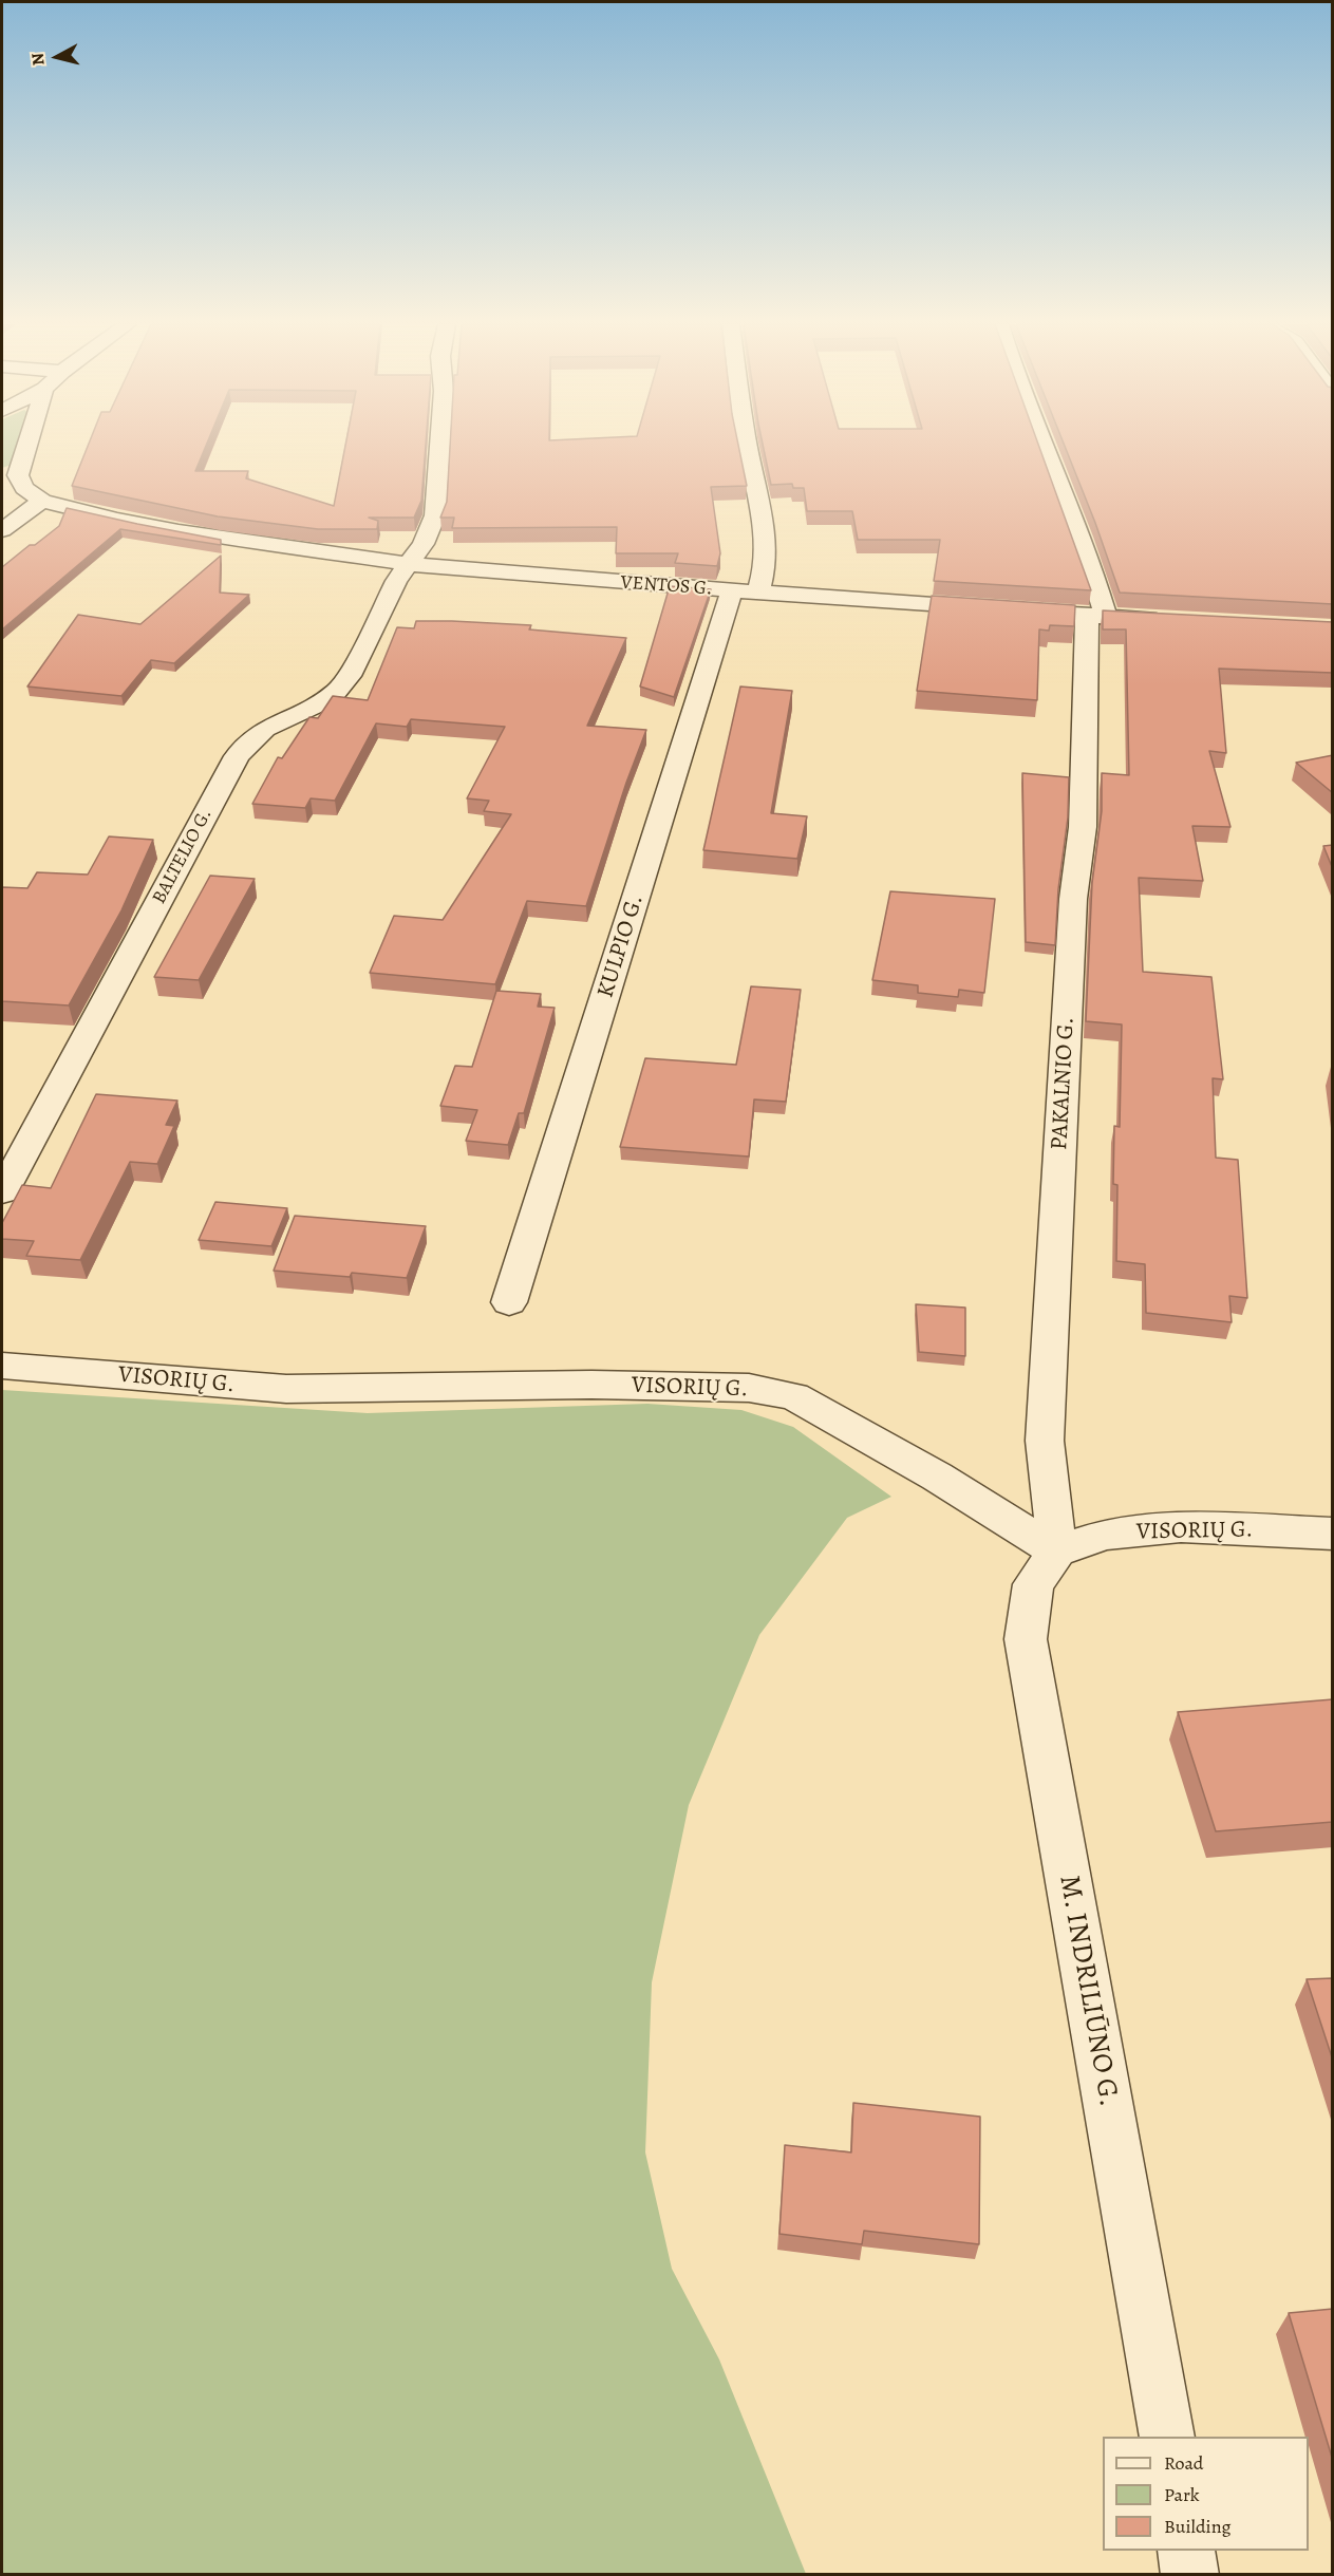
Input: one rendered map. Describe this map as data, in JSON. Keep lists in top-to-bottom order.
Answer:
{
  "streets": {
    "street": [
      "VENTOS G.",
      "BALTELIO G.",
      "KULPIO G.",
      "PAKALNIO G.",
      "VISORIŲ G.",
      "M. INDRILIŪNO G."
    ]
  },
  "crossings": [
    ["VENTOS G.", "BALTELIO G."],
    ["VENTOS G.", "KULPIO G."],
    ["VENTOS G.", "PAKALNIO G."],
    ["PAKALNIO G.", "VISORIŲ G."],
    ["PAKALNIO G.", "M. INDRILIŪNO G."],
    ["VISORIŲ G.", "M. INDRILIŪNO G."]
  ],
  "legend": ["Road", "Park", "Building"],
  "north": "left"
}
